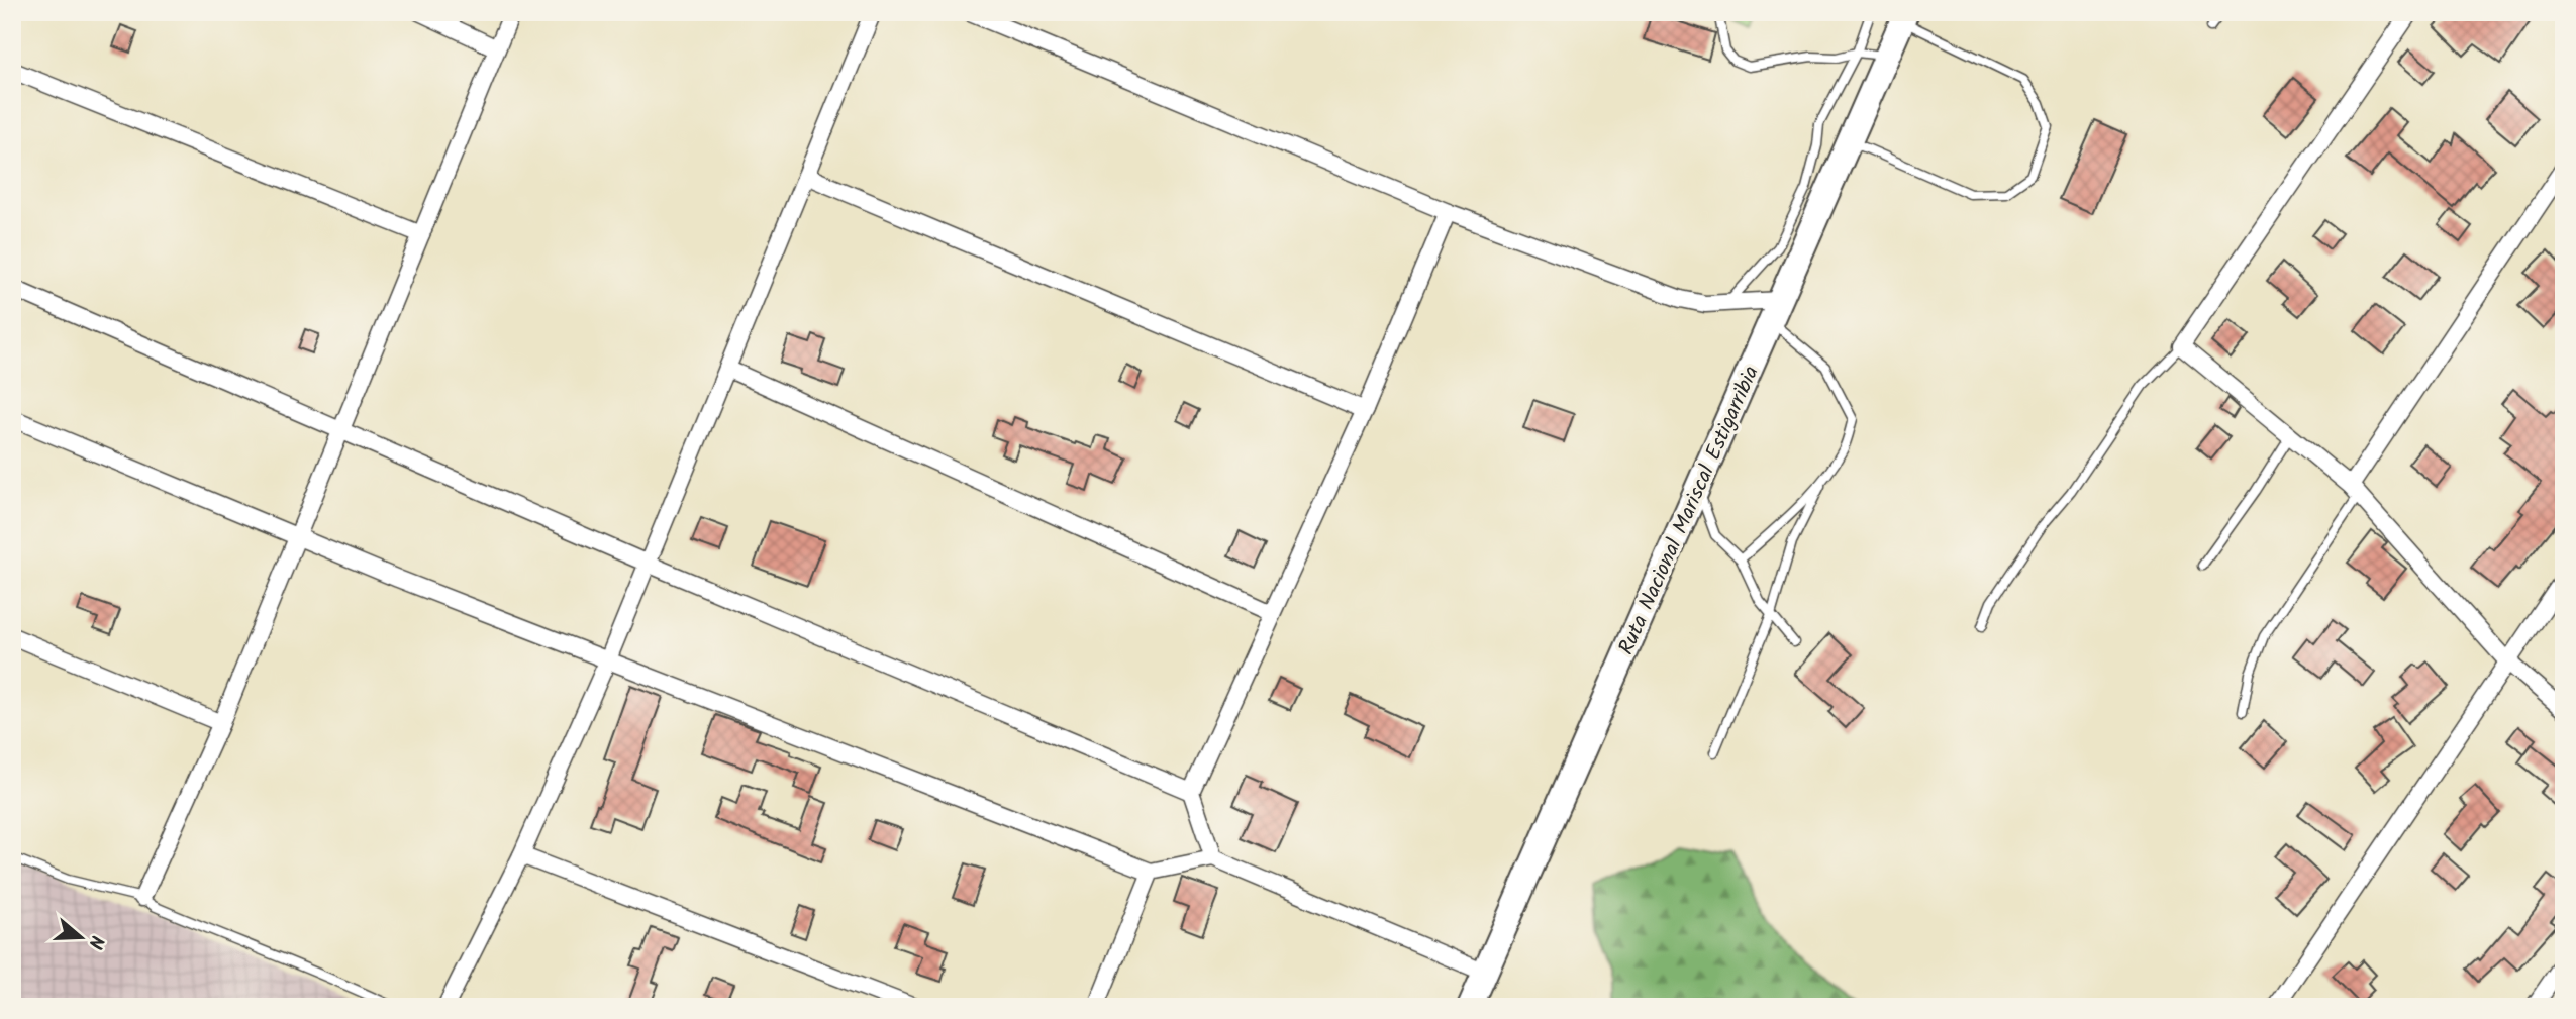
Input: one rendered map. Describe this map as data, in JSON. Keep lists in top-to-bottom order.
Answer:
{
  "streets": {
    "main road": ["Ruta Nacional Mariscal Estigarribia"]
  },
  "north": "right"
}
